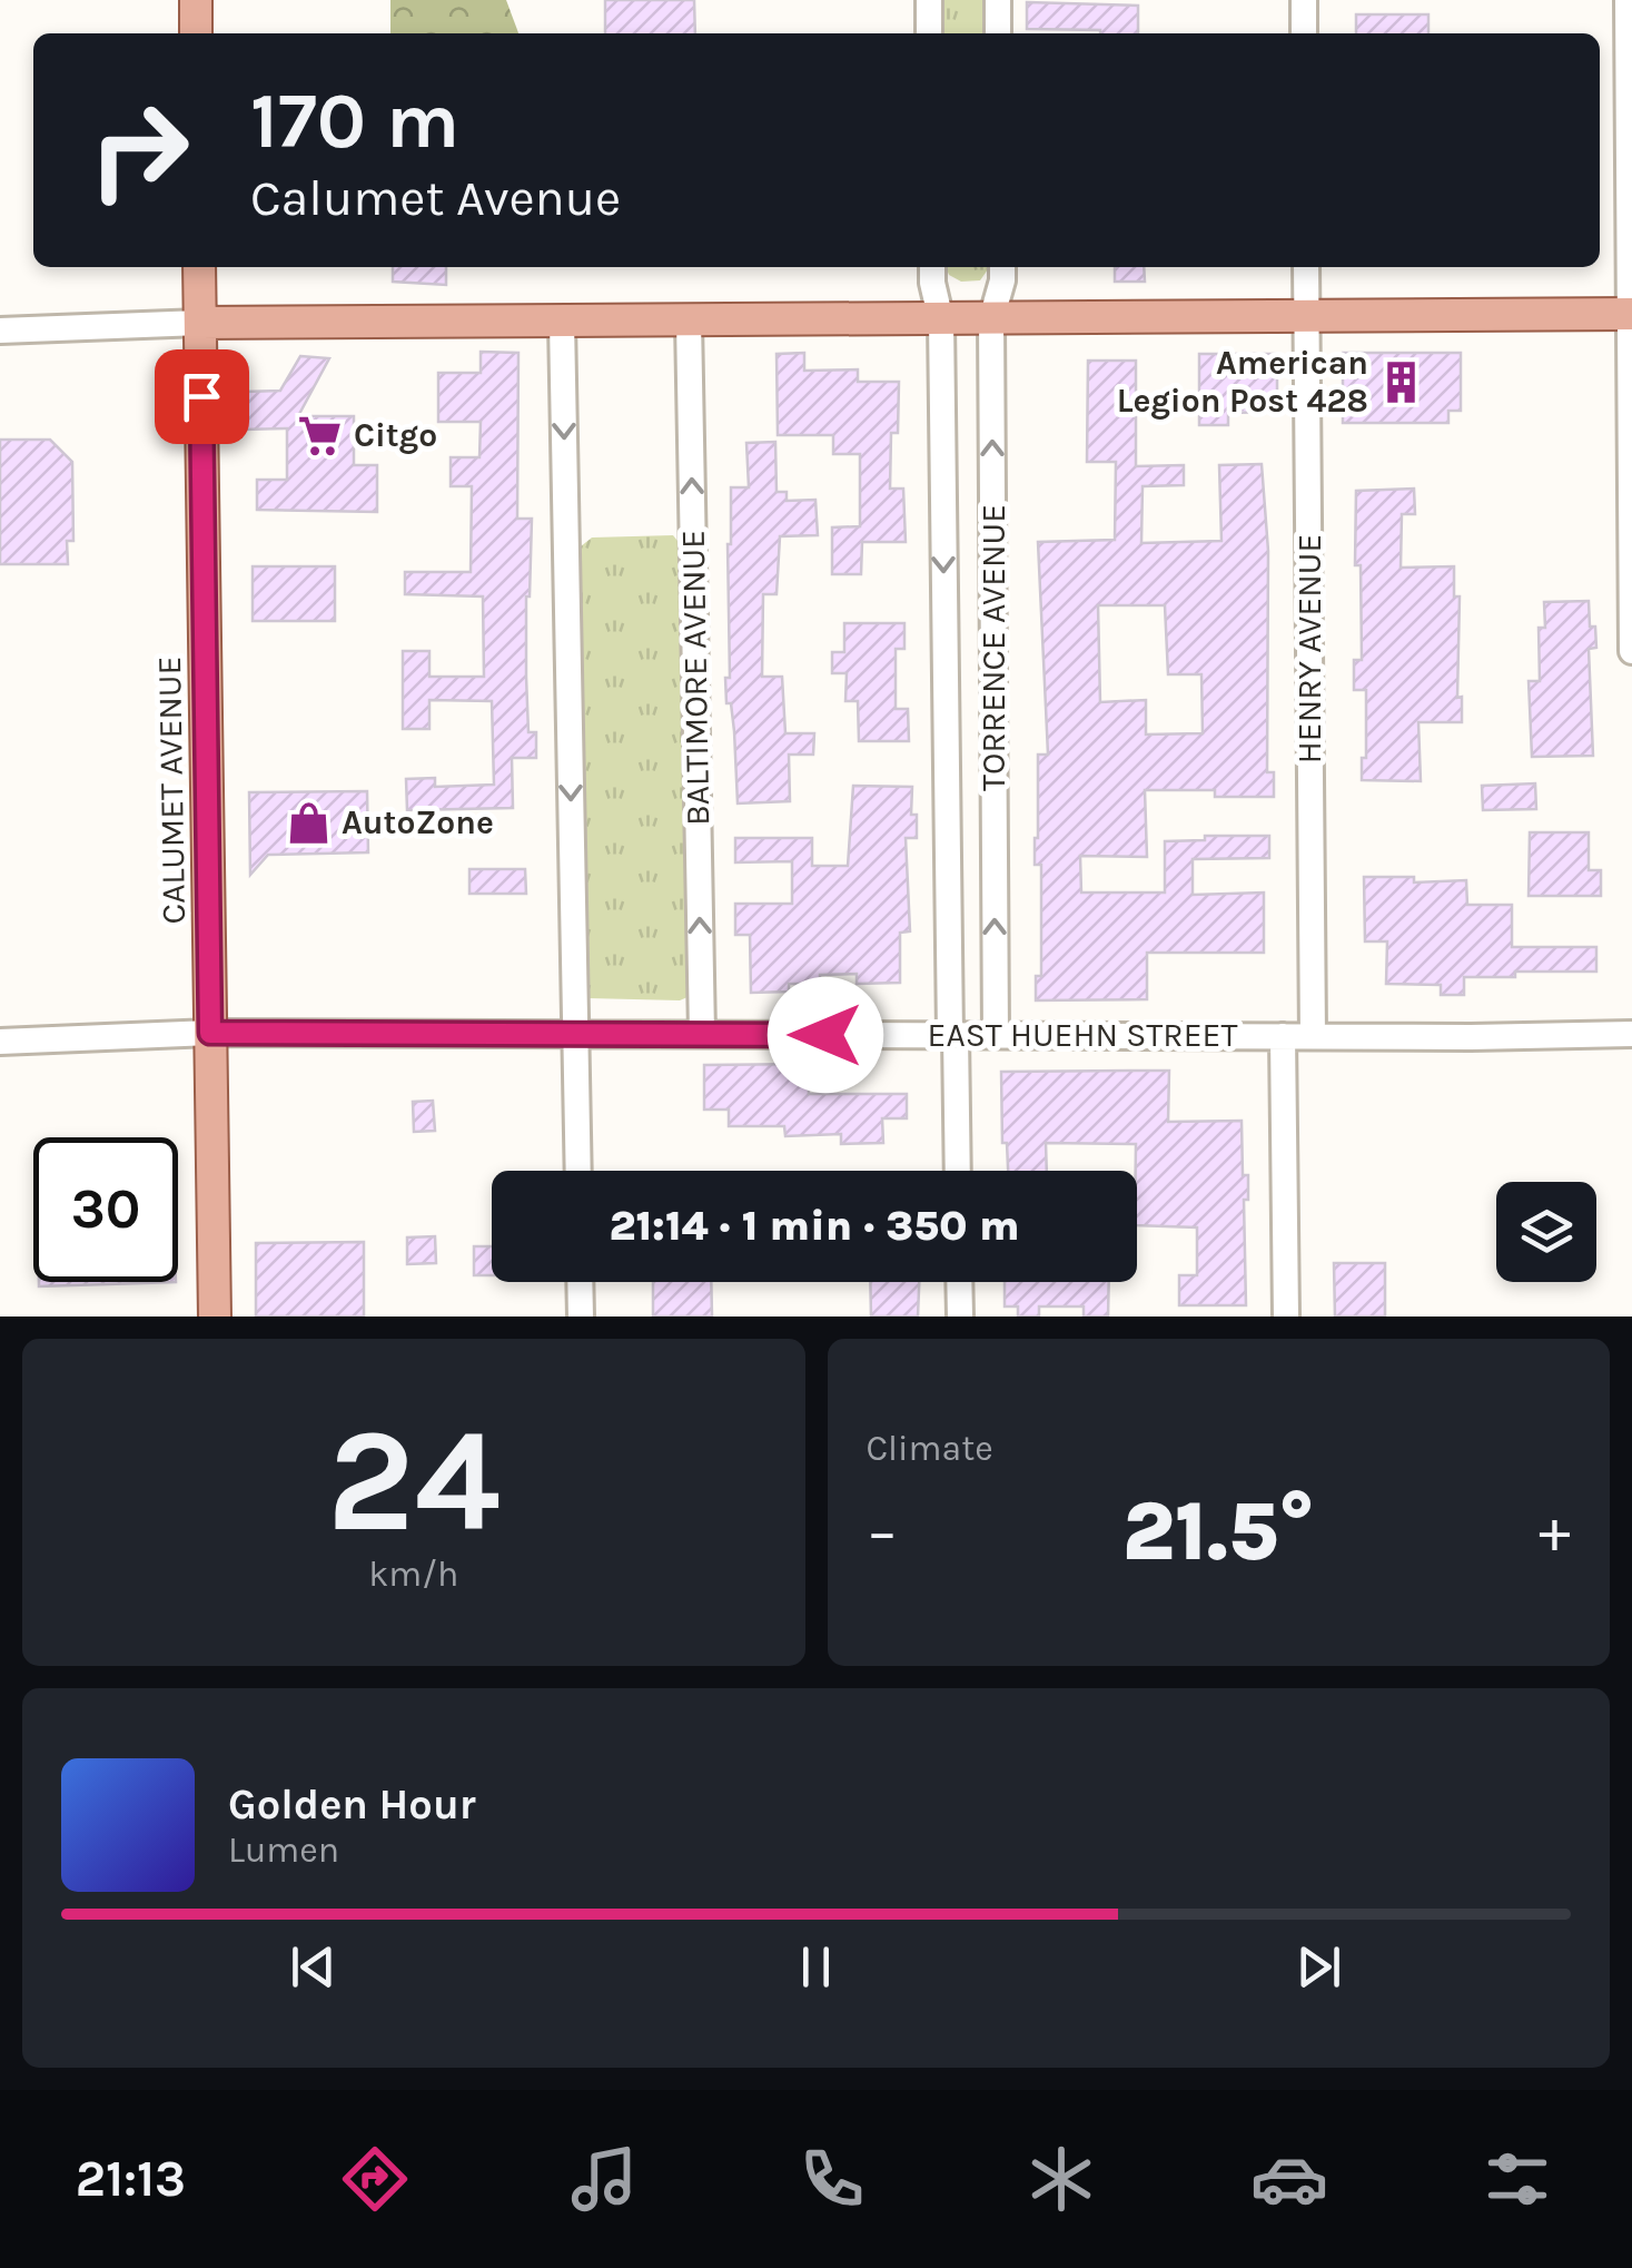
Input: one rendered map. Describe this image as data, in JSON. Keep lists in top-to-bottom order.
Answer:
{
  "streets": {
    "main road": ["CALUMET AVENUE"],
    "street": [
      "TORRENCE AVENUE",
      "HENRY AVENUE",
      "BALTIMORE AVENUE",
      "EAST HUEHN STREET"
    ]
  },
  "crossings": [
    ["TORRENCE AVENUE", "EAST HUEHN STREET"],
    ["HENRY AVENUE", "EAST HUEHN STREET"],
    ["BALTIMORE AVENUE", "EAST HUEHN STREET"],
    ["CALUMET AVENUE", "EAST HUEHN STREET"]
  ],
  "places": {
    "building": ["American Legion Post 428"],
    "supermarket": ["Citgo"],
    "shop": ["AutoZone"]
  },
  "page": {
    "turn": ["170 m", "Calumet Avenue"],
    "limit": "30",
    "trip": "21:14 · 1 min · 350 m",
    "tile": [
      ["24", "km/h"],
      "Climate"
    ],
    "heat": ["−", "21.5°", "+"],
    "song": ["Golden Hour", "Lumen"],
    "tabs": "21:13"
  }
}
